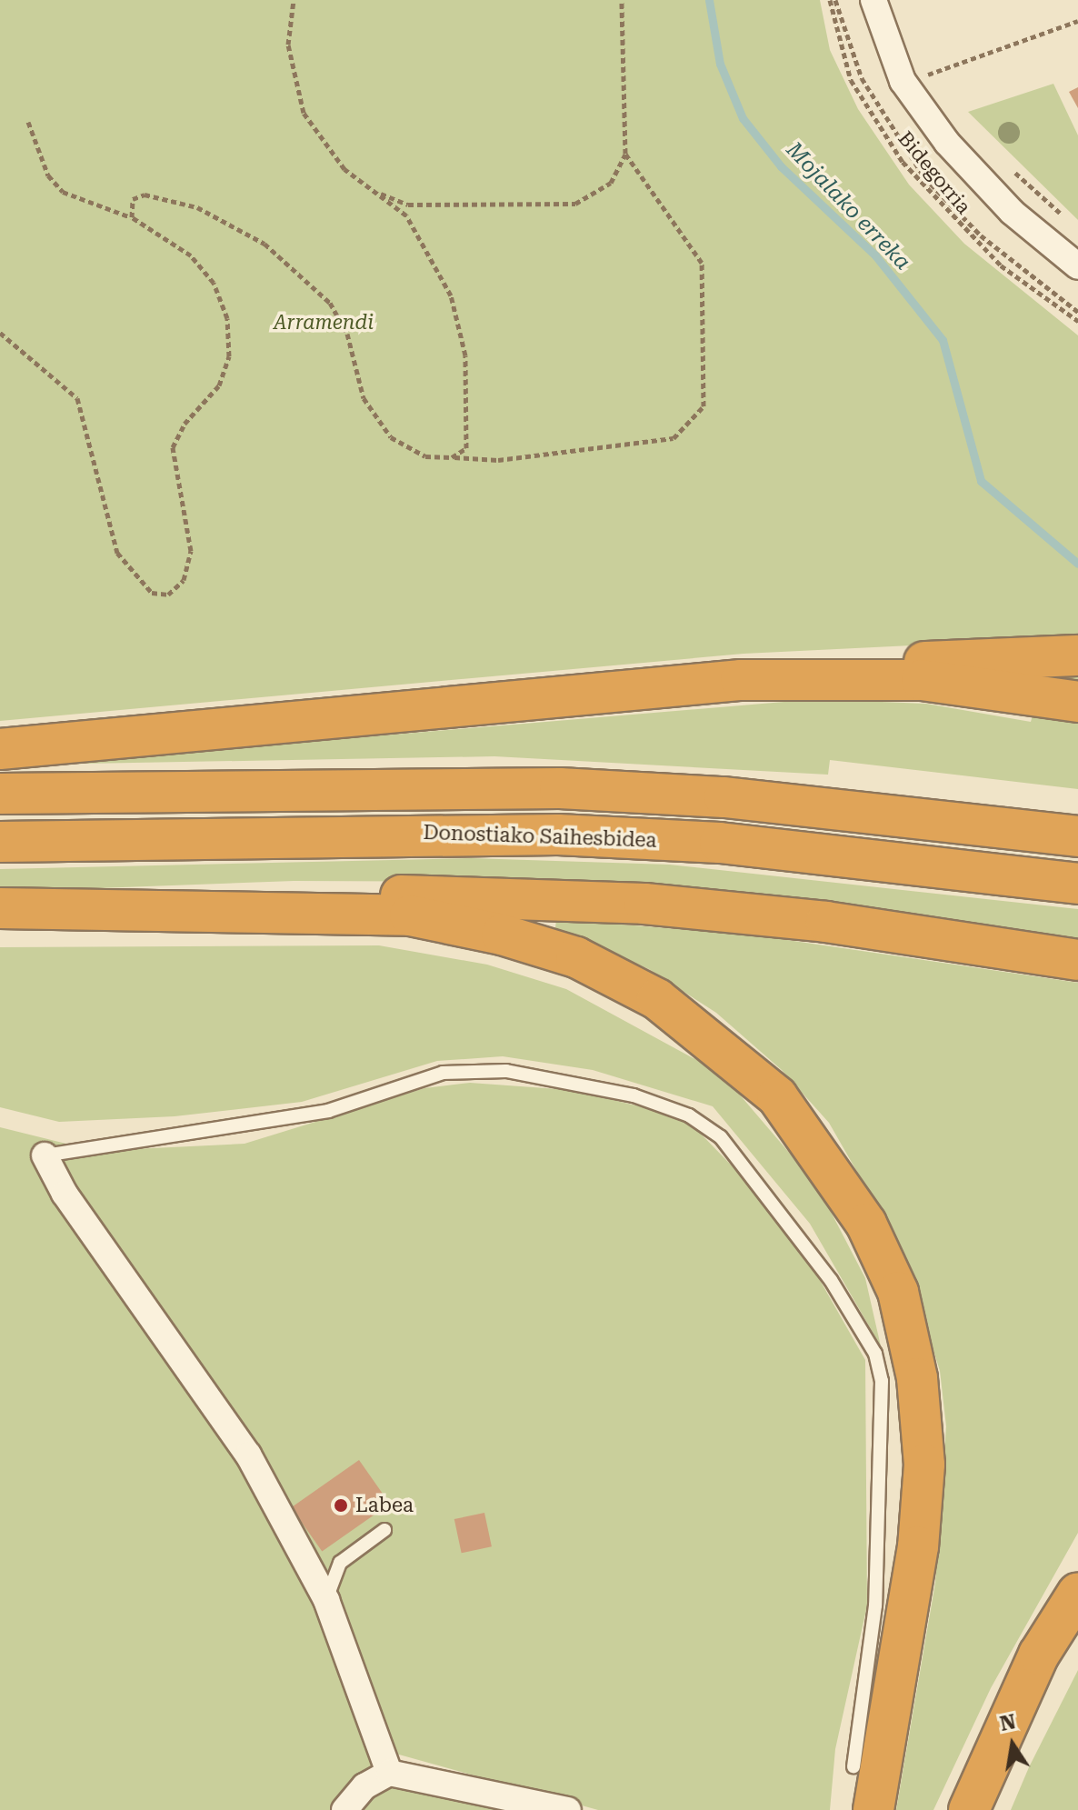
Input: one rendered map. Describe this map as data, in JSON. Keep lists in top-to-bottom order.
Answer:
{
  "streets": {
    "highway": ["Donostiako Saihesbidea"],
    "path": ["Bidegorria"]
  },
  "water": ["Mojalako erreka"],
  "parks": ["Arramendi"],
  "places": ["Labea"],
  "north": "top"
}
